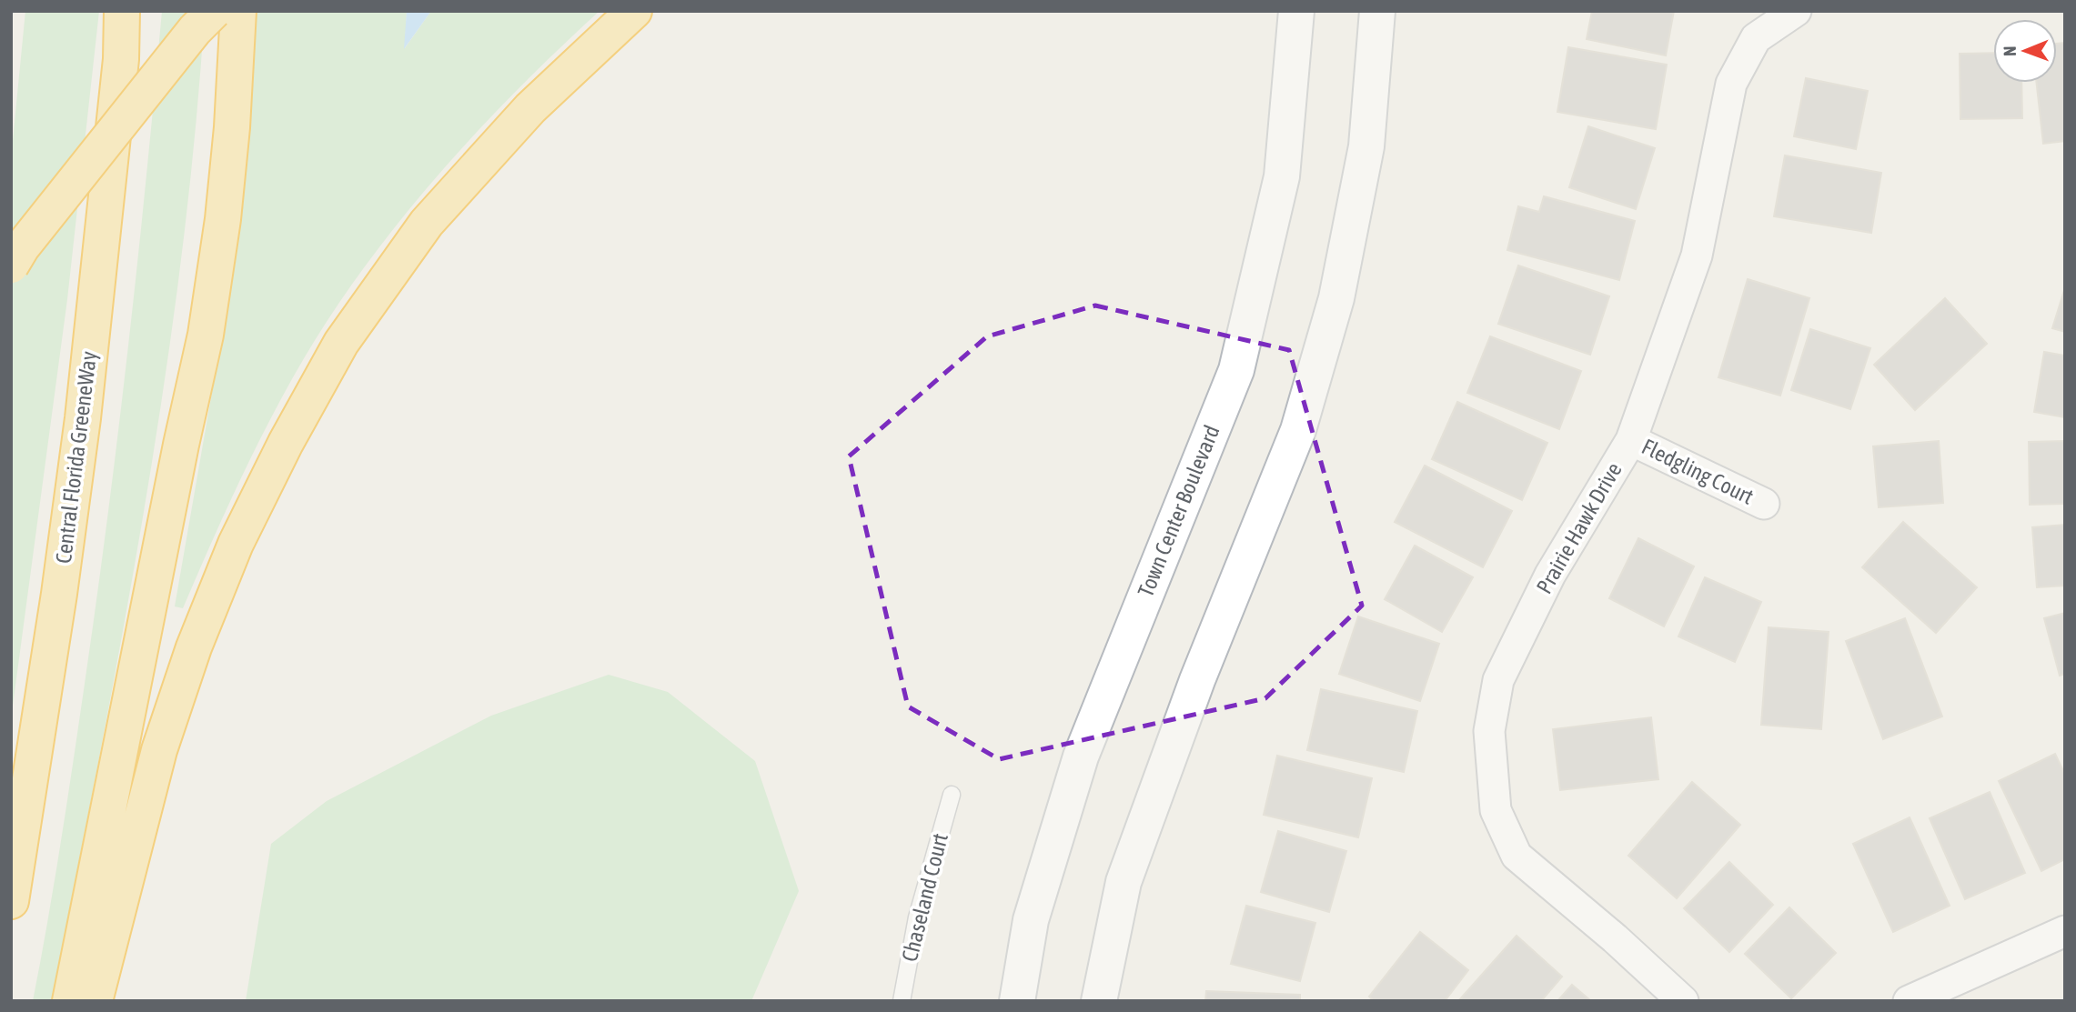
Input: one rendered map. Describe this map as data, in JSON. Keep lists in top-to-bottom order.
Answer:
{
  "streets": {
    "highway": ["Central Florida GreeneWay"],
    "main road": ["Town Center Boulevard"],
    "street": ["Fledgling Court", "Prairie Hawk Drive"],
    "lane": ["Chaseland Court"]
  },
  "crossings": [
    ["Fledgling Court", "Prairie Hawk Drive"]
  ],
  "north": "left"
}
